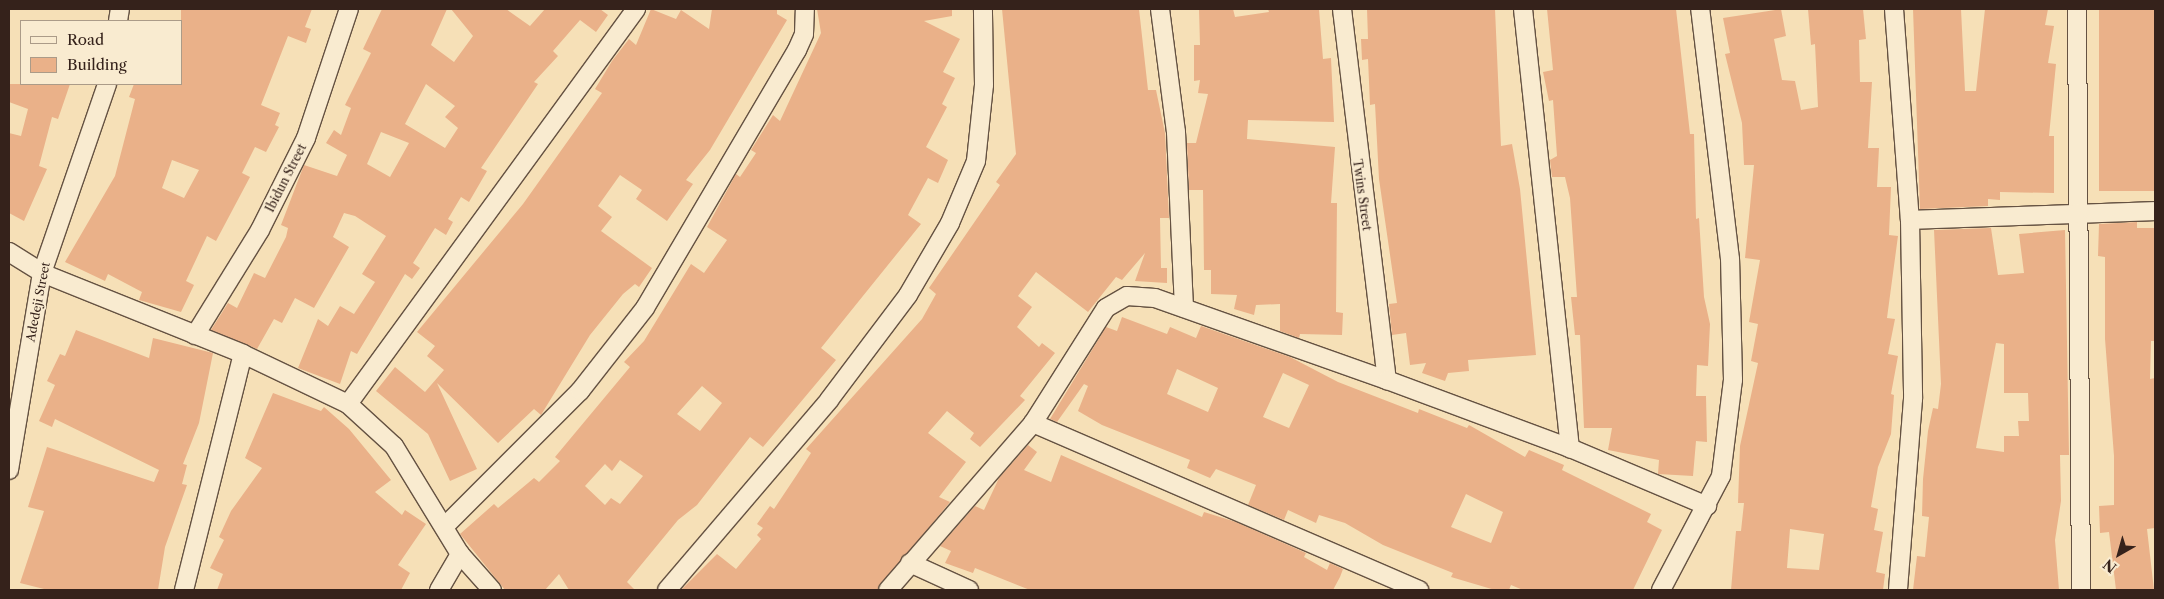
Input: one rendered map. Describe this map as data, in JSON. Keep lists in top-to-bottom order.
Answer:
{
  "streets": {
    "street": ["Ibidun Street", "Twins Street", "Adedeji Street"]
  },
  "legend": ["Road", "Building"],
  "north": "bottom left"
}
